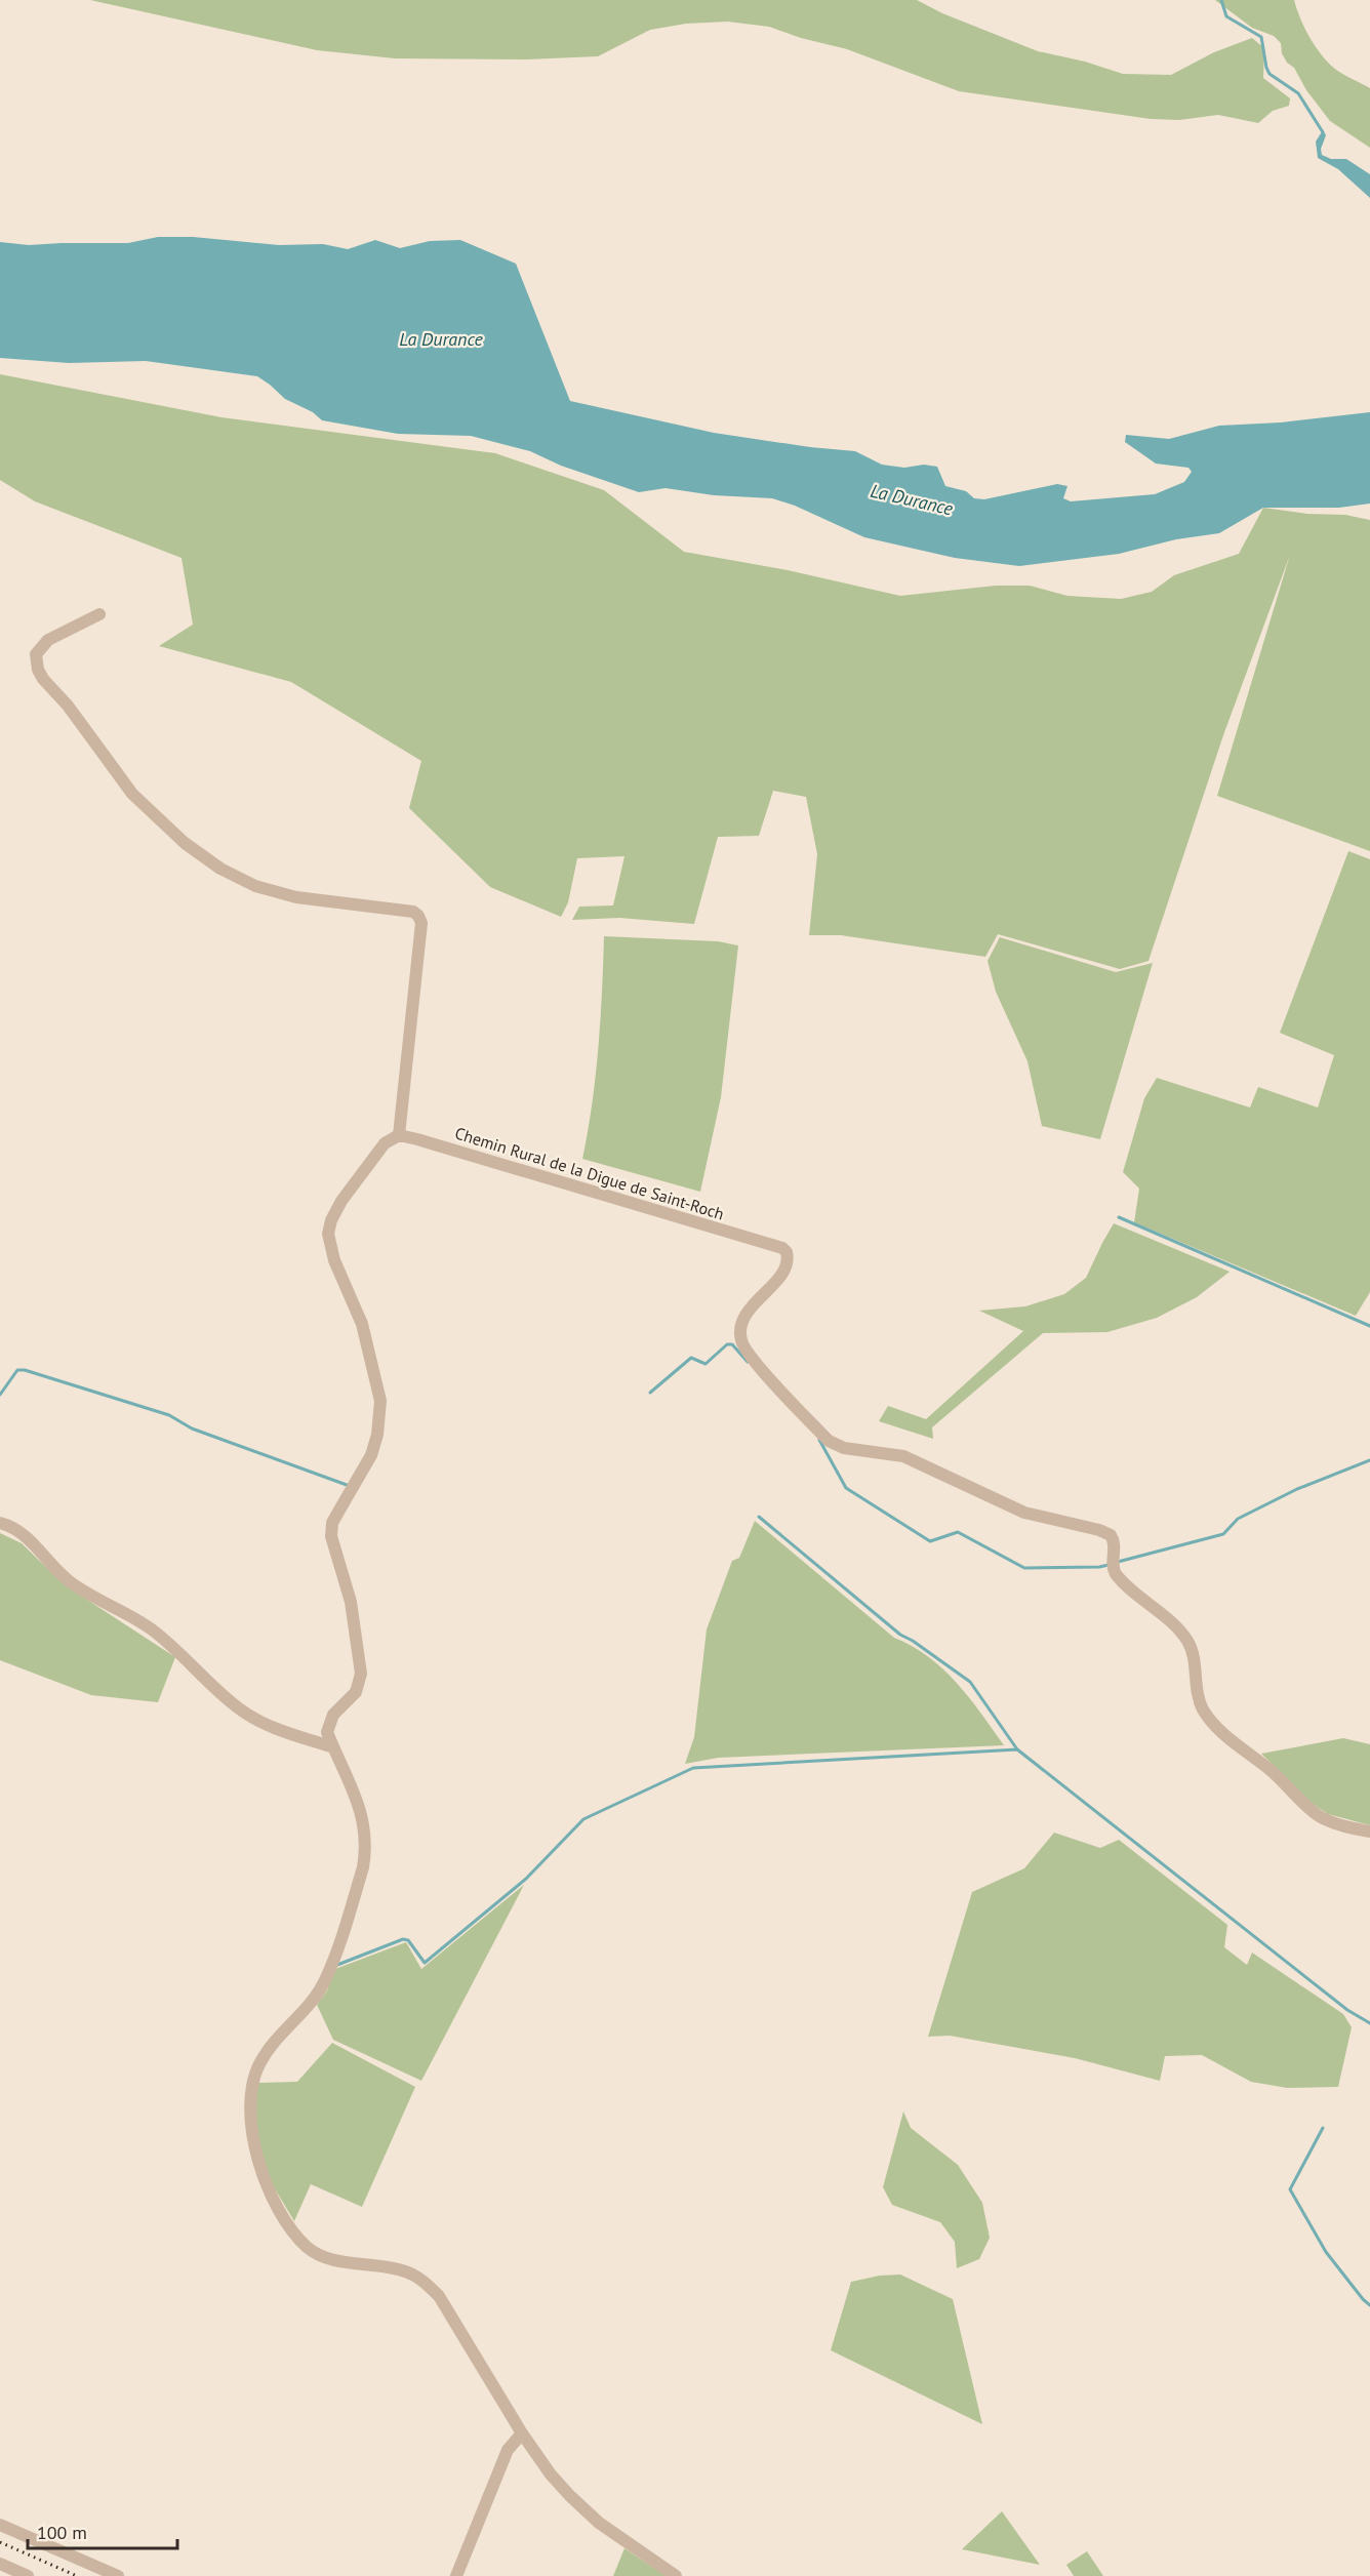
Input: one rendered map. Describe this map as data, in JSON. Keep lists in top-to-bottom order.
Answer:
{
  "streets": {
    "street": ["Chemin Rural de la Digue de Saint-Roch"]
  },
  "water": ["La Durance"],
  "scale_bar": "100 m"
}
